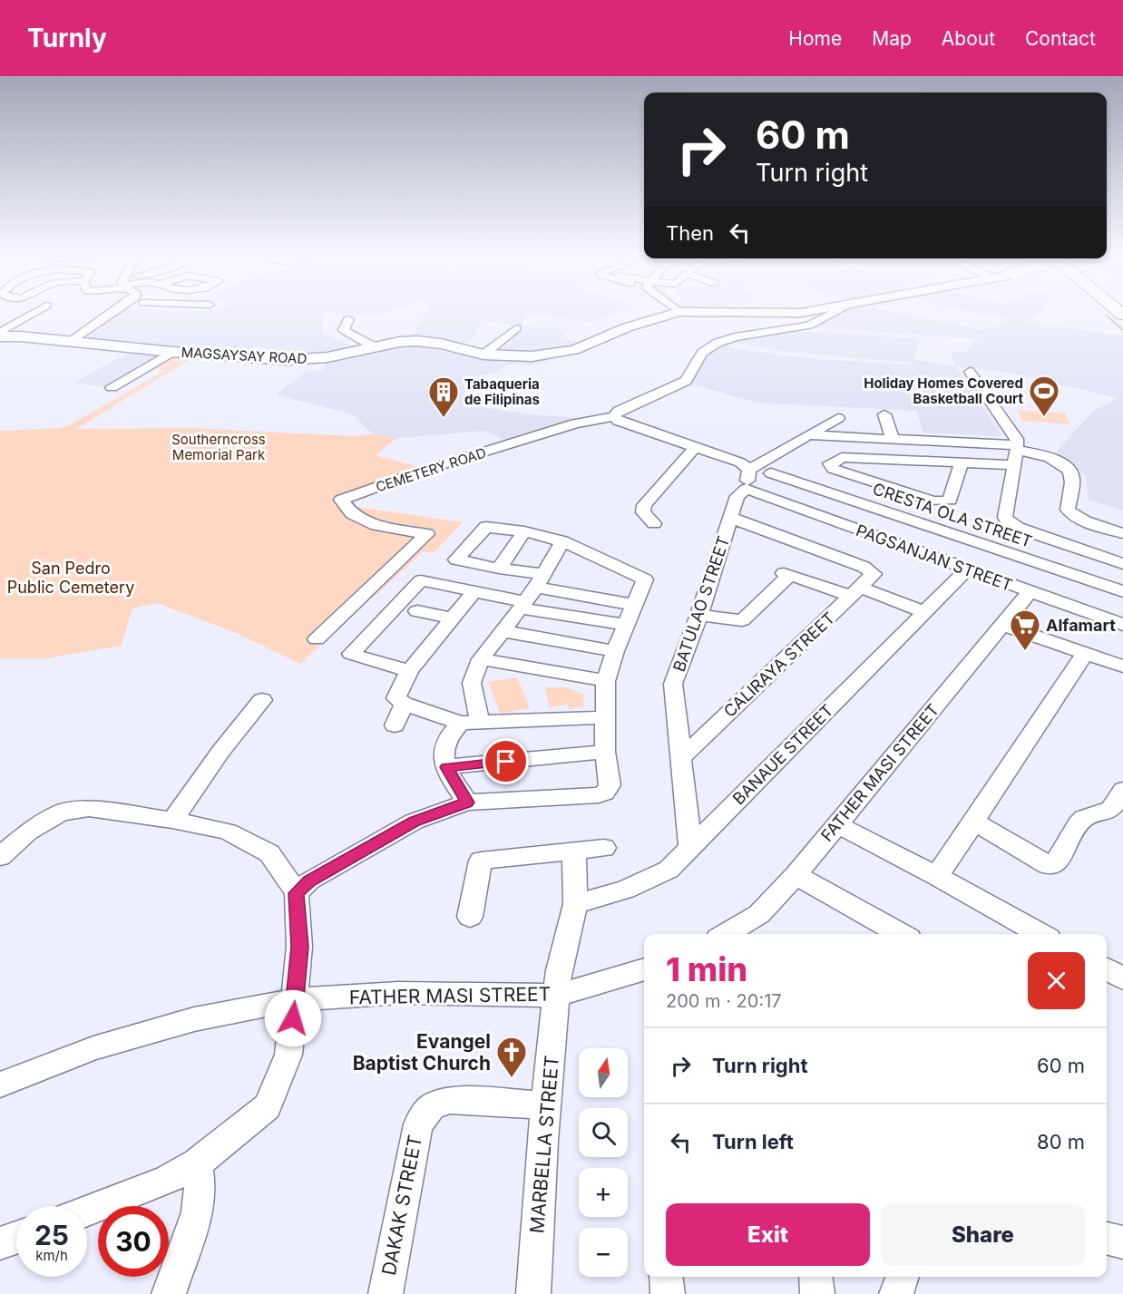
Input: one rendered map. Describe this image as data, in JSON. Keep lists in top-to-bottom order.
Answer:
{
  "streets": {
    "main road": ["MAGSAYSAY ROAD"],
    "street": [
      "CEMETERY ROAD",
      "CRESTA OLA STREET",
      "PAGSANJAN STREET",
      "BATULAO STREET",
      "CALIRAYA STREET",
      "BANAUE STREET",
      "FATHER MASI STREET",
      "MARBELLA STREET",
      "DAKAK STREET"
    ]
  },
  "crossings": [
    ["PAGSANJAN STREET", "BATULAO STREET"],
    ["PAGSANJAN STREET", "BANAUE STREET"],
    ["PAGSANJAN STREET", "FATHER MASI STREET"],
    ["BATULAO STREET", "CALIRAYA STREET"],
    ["BATULAO STREET", "BANAUE STREET"],
    ["BANAUE STREET", "MARBELLA STREET"],
    ["FATHER MASI STREET", "MARBELLA STREET"],
    ["MARBELLA STREET", "DAKAK STREET"]
  ],
  "parks": ["Southerncross Memorial Park", "San Pedro Public Cemetery"],
  "places": {
    "sports": ["Holiday Homes Covered Basketball Court"],
    "building": ["Tabaqueria de Filipinas"],
    "supermarket": ["Alfamart"],
    "church": ["Evangel Baptist Church"]
  },
  "north": "top",
  "page": {
    "header": "Turnly",
    "nav": [
      "Home",
      "Map",
      "About",
      "Contact"
    ],
    "turn": ["60 m", "Turn right"],
    "then": "Then",
    "heading": ["1 min", "200 m · 20:17"],
    "list": [
      {
        "name": "Turn right",
        "value": "60 m"
      },
      {
        "name": "Turn left",
        "value": "80 m"
      }
    ],
    "map_buttons": ["+", "−"],
    "buttons": ["Exit", "Share"],
    "speed": "25 km/h",
    "limit": "30"
  }
}
